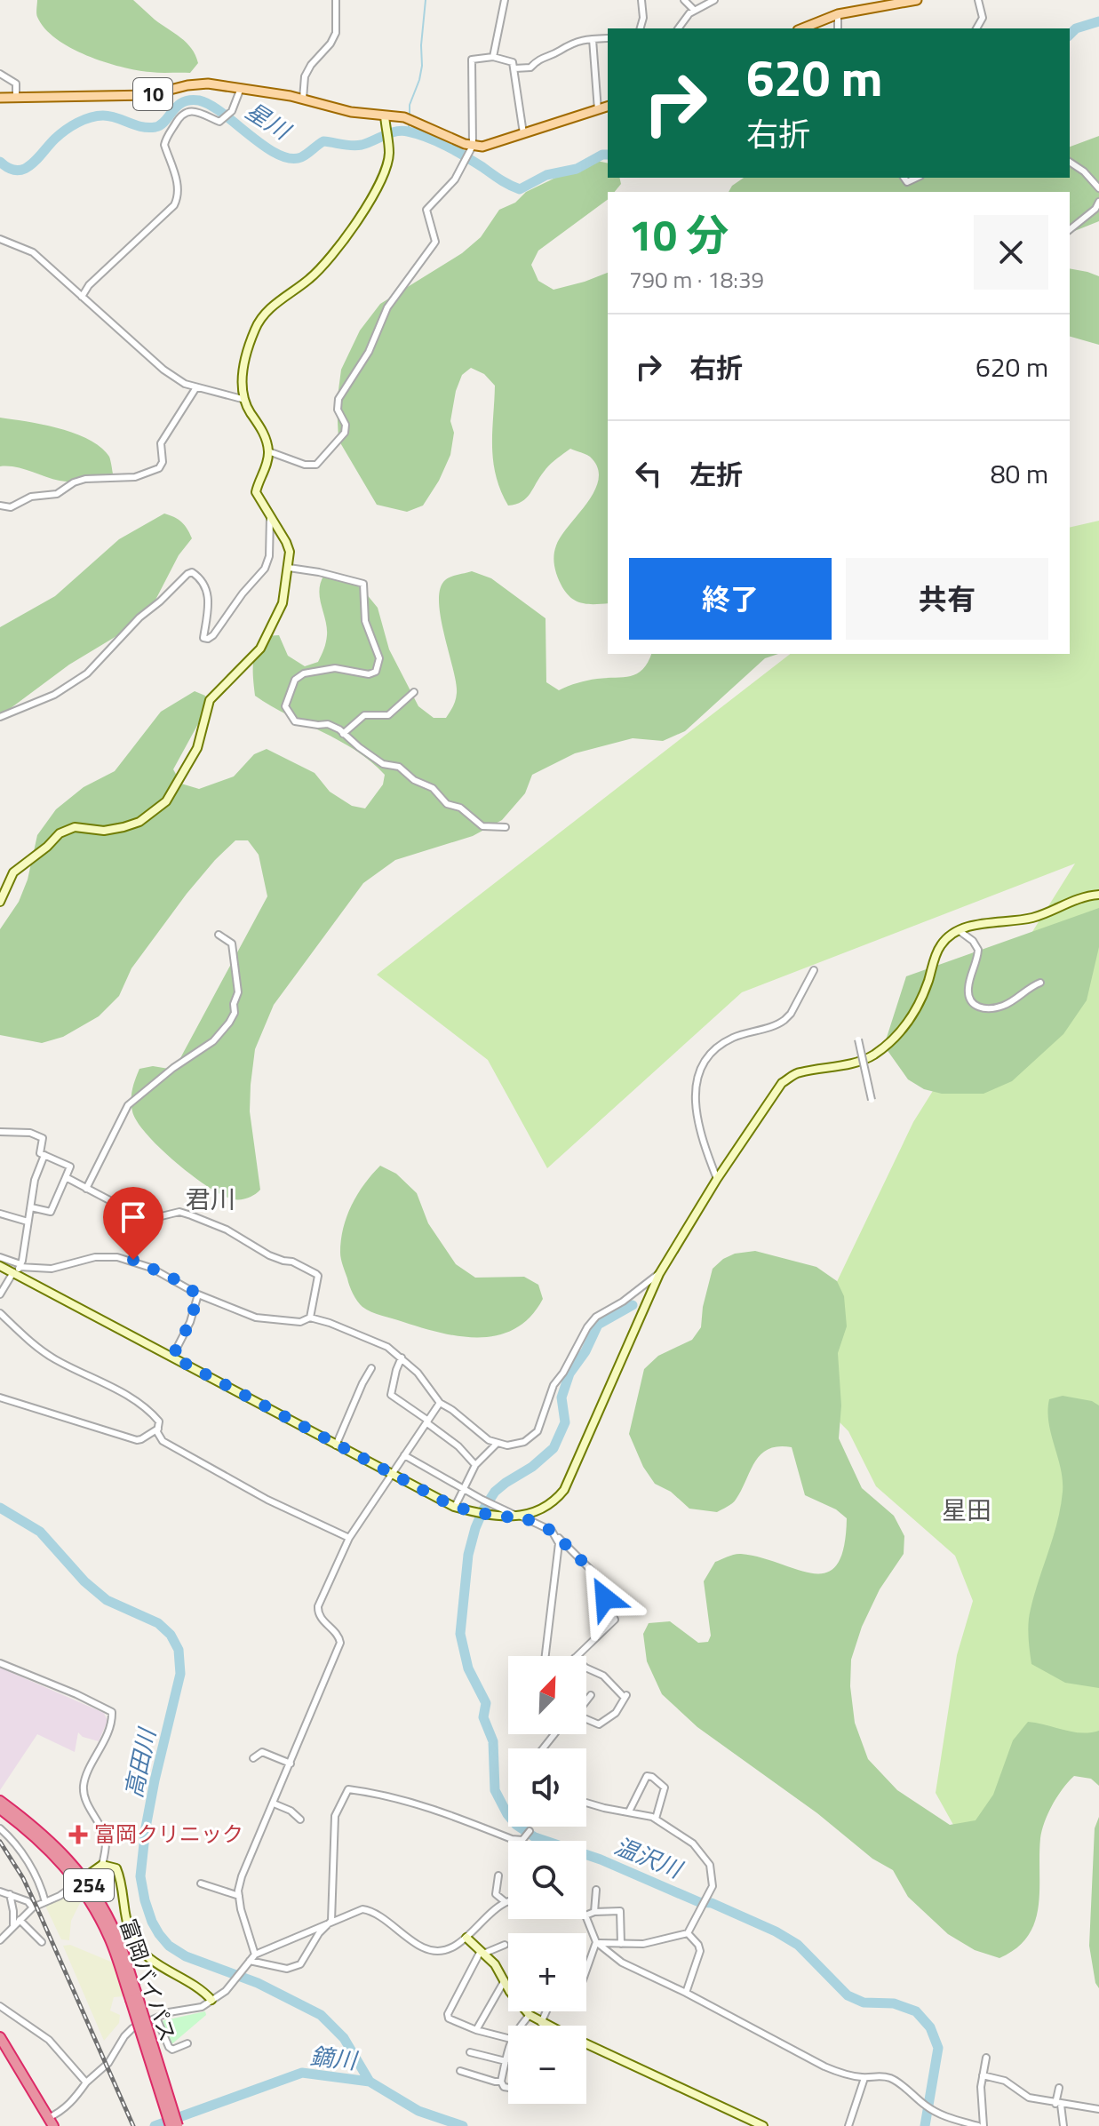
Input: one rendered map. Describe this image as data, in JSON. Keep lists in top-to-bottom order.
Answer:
{
  "streets": {
    "highway": ["254", "富岡バイパス"],
    "main road": ["10"]
  },
  "districts": ["君川", "星田"],
  "water": [
    "星川",
    "高田川",
    "温沢川",
    "鏑川"
  ],
  "places": {
    "health": ["富岡クリニック"]
  },
  "north": "top right",
  "page": {
    "turn": ["620 m", "右折"],
    "heading": ["10 分", "790 m · 18:39"],
    "list": [
      {
        "name": "右折",
        "value": "620 m"
      },
      {
        "name": "左折",
        "value": "80 m"
      }
    ],
    "buttons": ["終了", "共有"],
    "map_buttons": ["+", "−"]
  }
}
